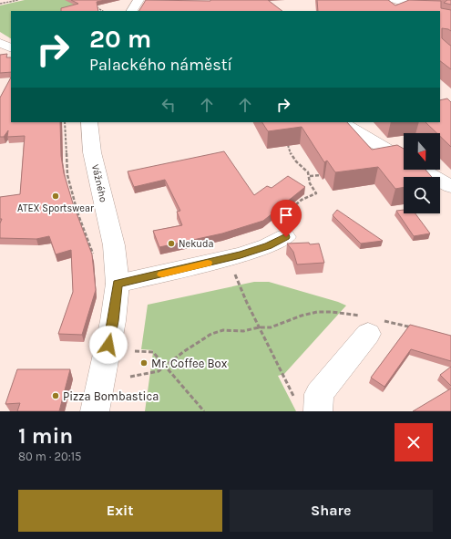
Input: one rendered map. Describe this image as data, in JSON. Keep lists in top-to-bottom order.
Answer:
{
  "streets": {
    "street": ["Vážného"]
  },
  "places": [
    "ATEX Sportswear",
    "Nekuda",
    "Mr. Coffee Box",
    "Pizza Bombastica"
  ],
  "north": "bottom",
  "page": {
    "turn": ["20 m", "Palackého náměstí"],
    "heading": ["1 min", "80 m · 20:15"],
    "buttons": ["Exit", "Share"]
  }
}
